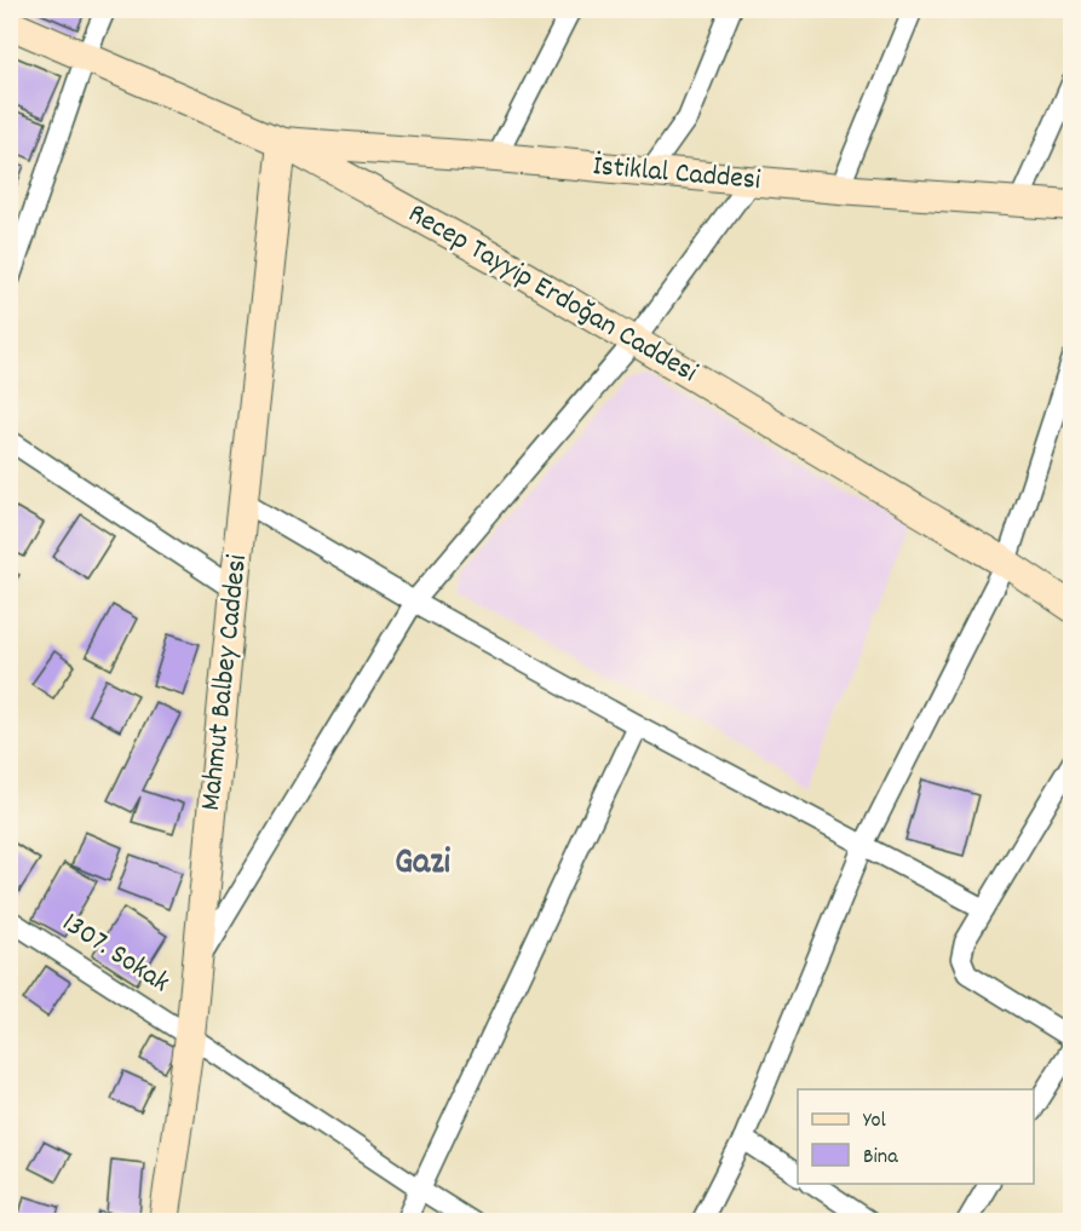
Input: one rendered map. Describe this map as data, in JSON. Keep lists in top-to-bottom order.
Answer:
{
  "streets": {
    "street": [
      "İstiklal Caddesi",
      "Recep Tayyip Erdoğan Caddesi",
      "Mahmut Balbey Caddesi",
      "1307. Sokak"
    ]
  },
  "crossings": [
    ["İstiklal Caddesi", "Recep Tayyip Erdoğan Caddesi"],
    ["İstiklal Caddesi", "Mahmut Balbey Caddesi"],
    ["Recep Tayyip Erdoğan Caddesi", "Mahmut Balbey Caddesi"],
    ["Mahmut Balbey Caddesi", "1307. Sokak"]
  ],
  "districts": ["Gazi"],
  "legend": ["Yol", "Bina"]
}
